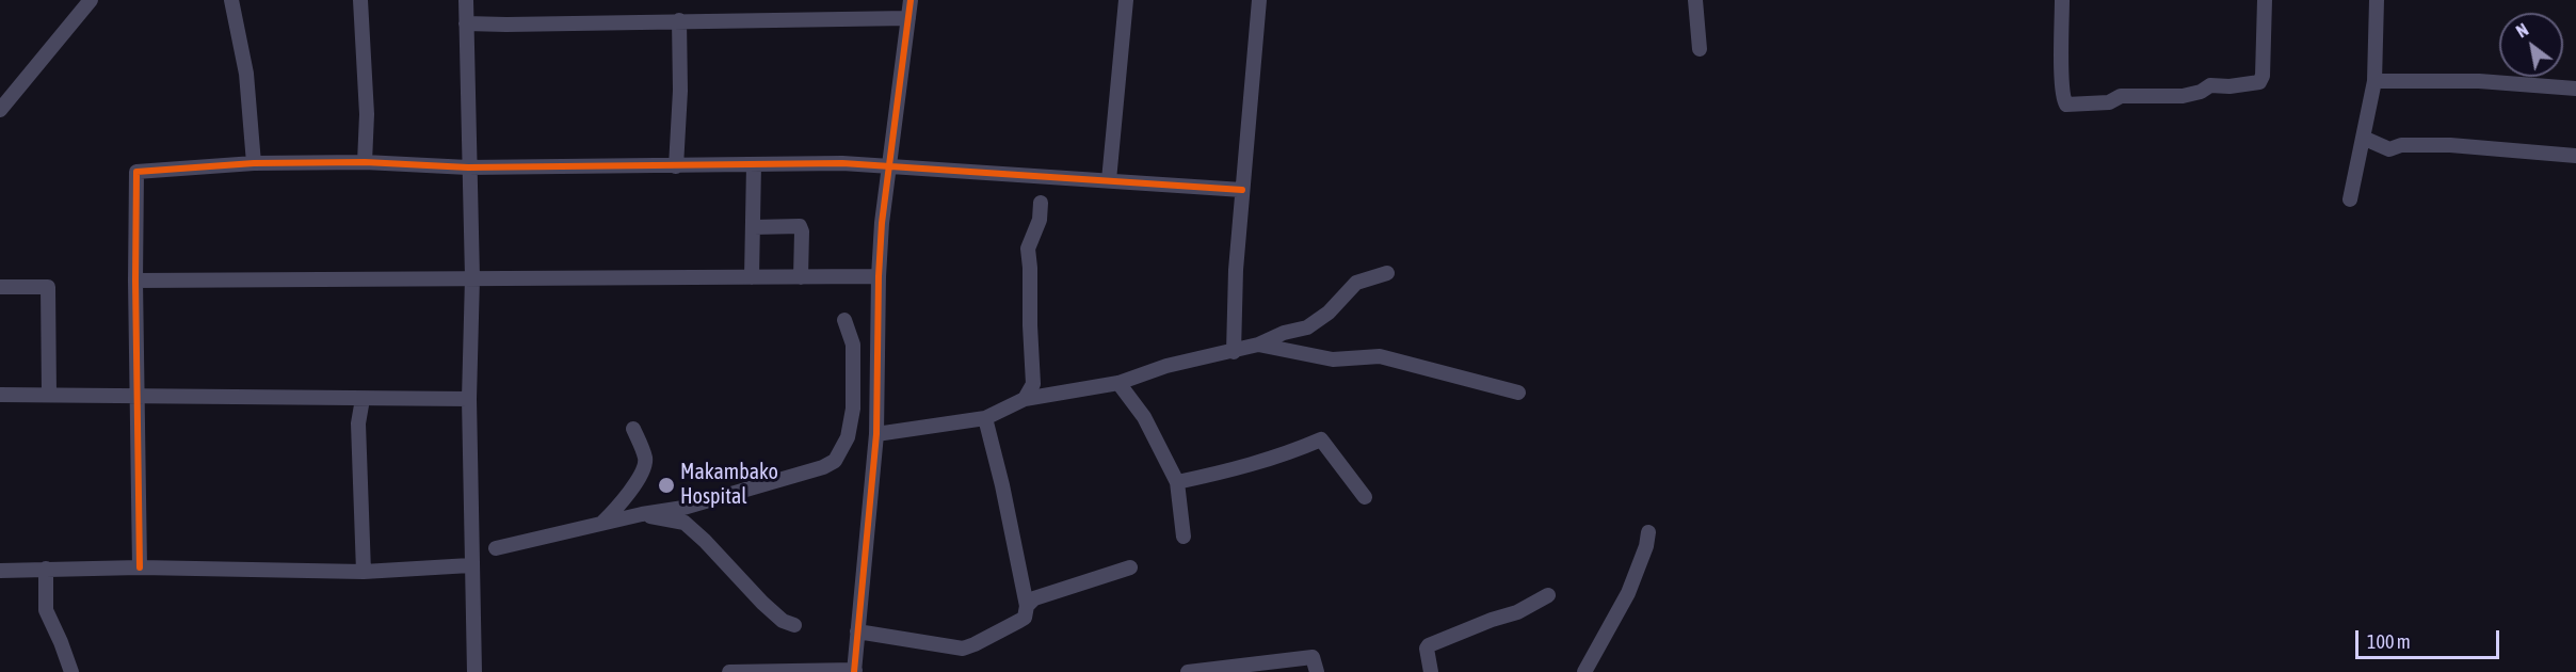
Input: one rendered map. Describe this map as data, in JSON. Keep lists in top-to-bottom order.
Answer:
{
  "places": ["Makambako Hospital"],
  "scale_bar": "100 m",
  "north": "top left"
}
